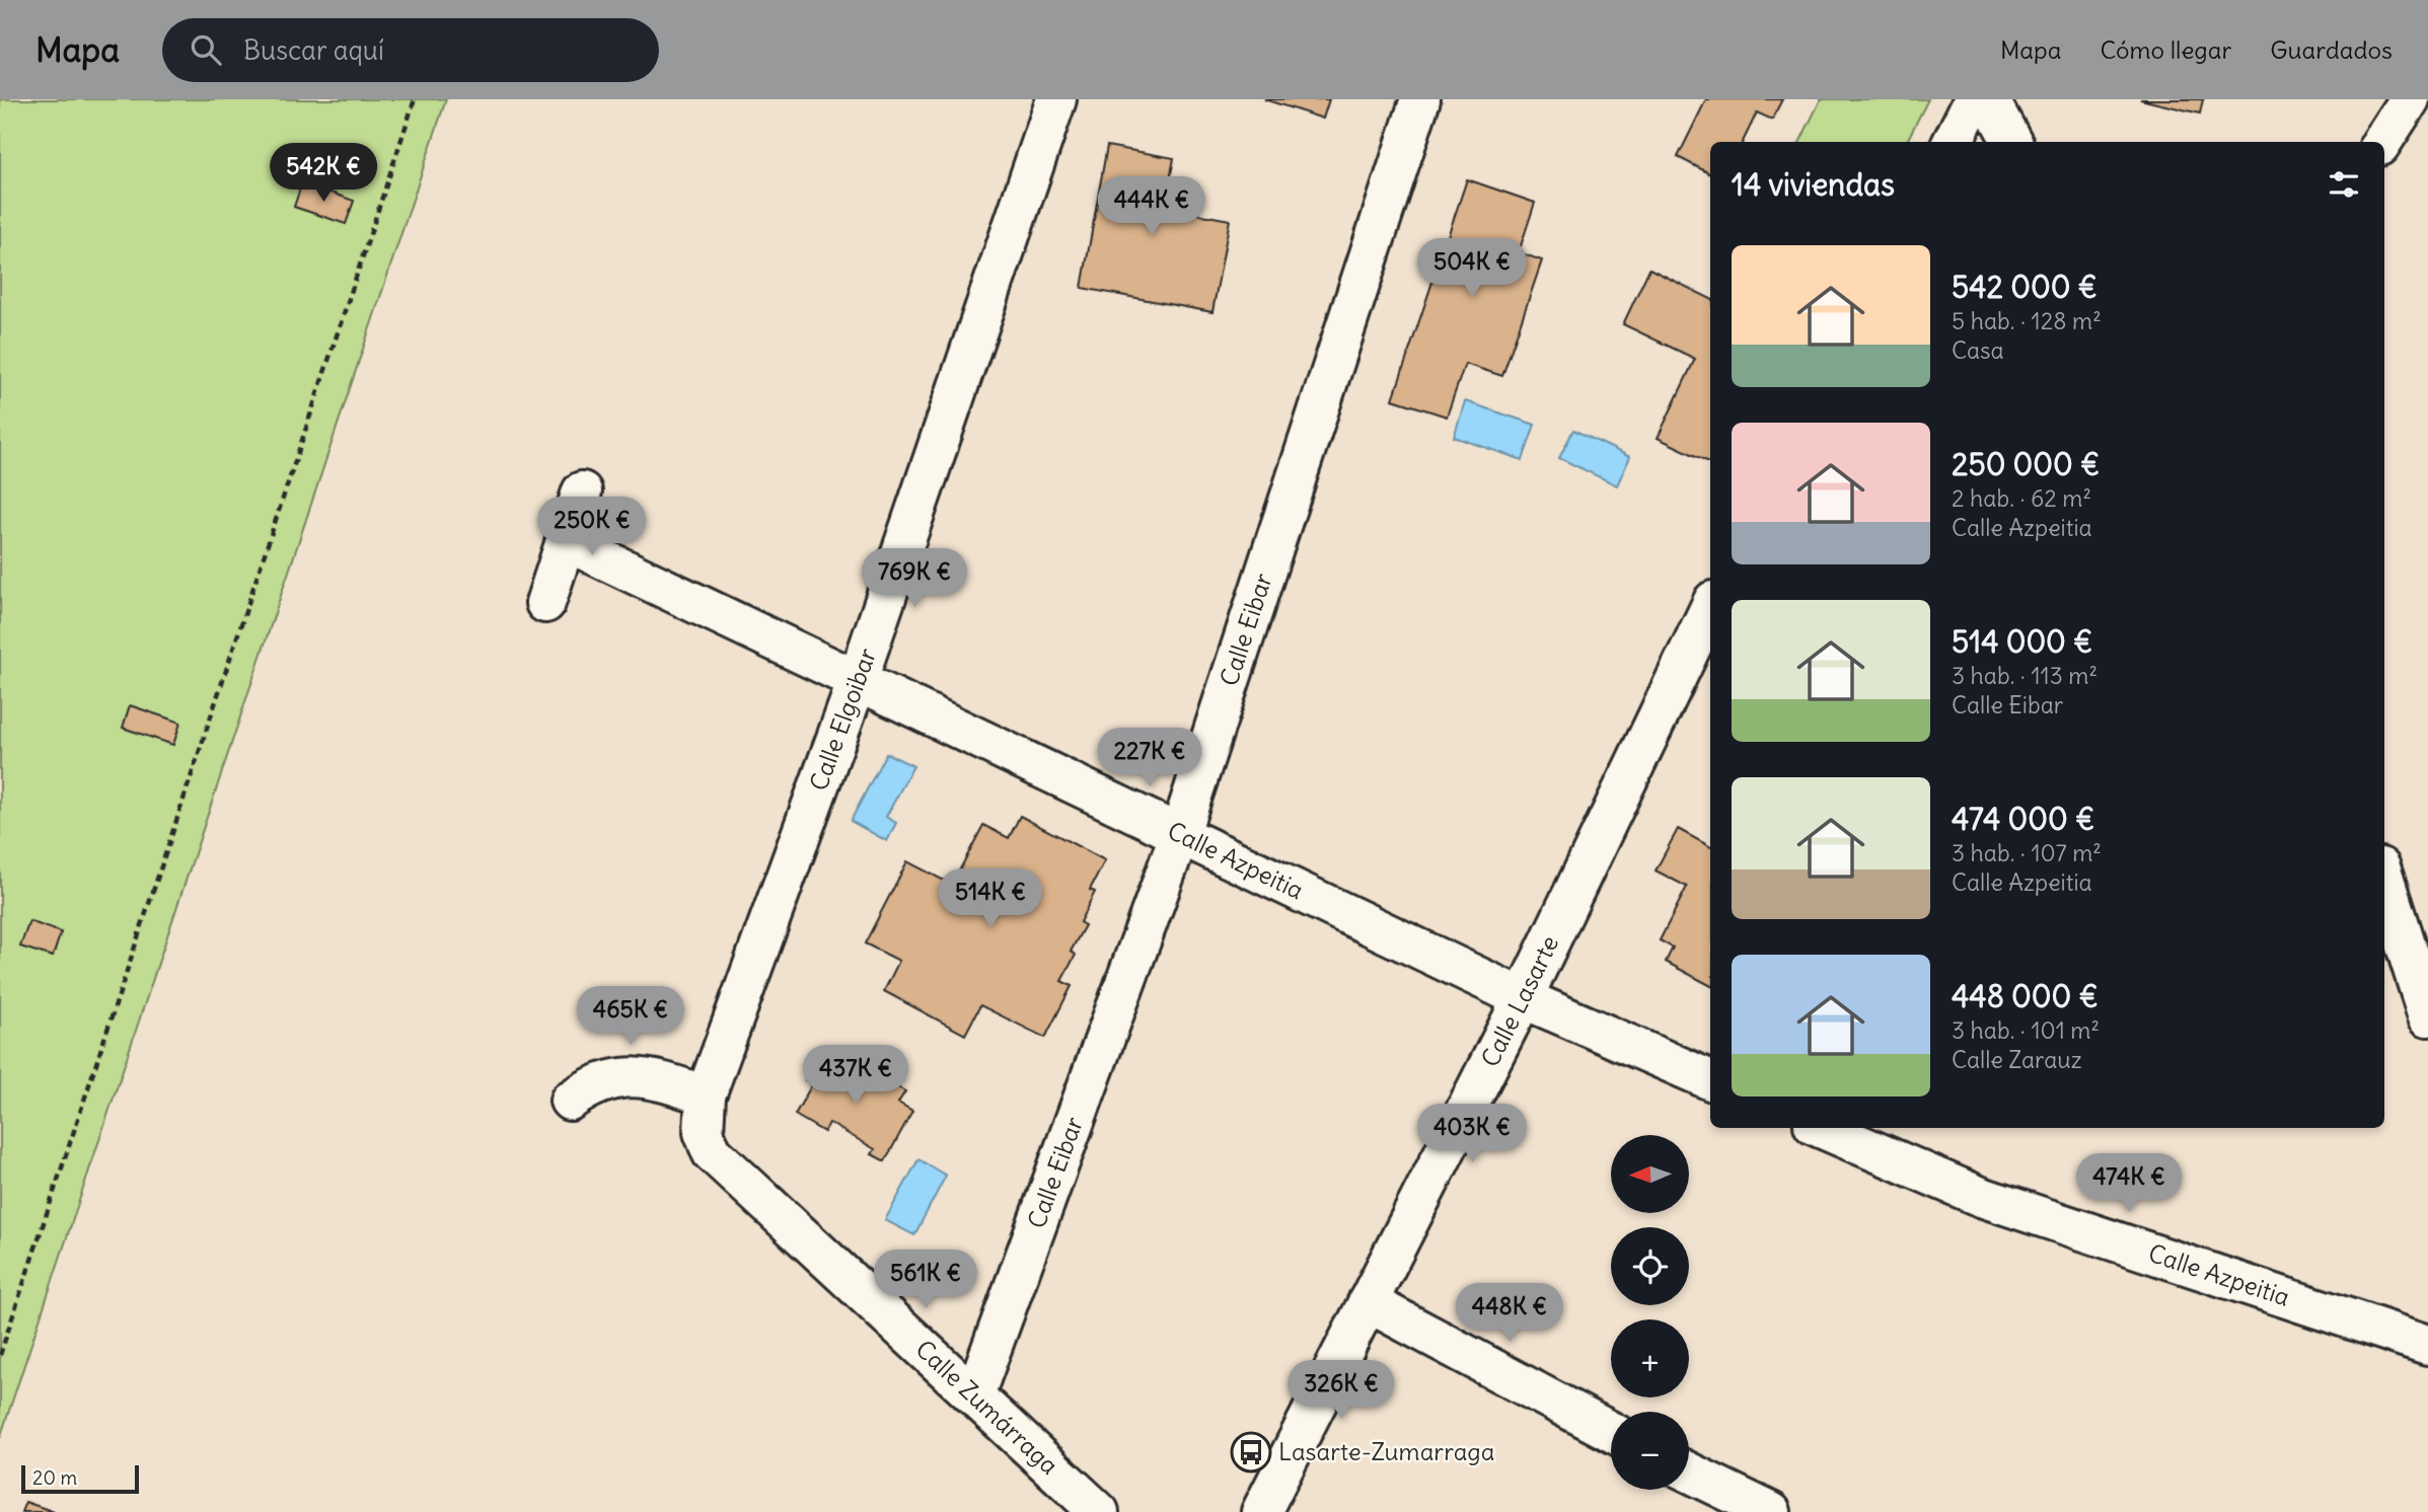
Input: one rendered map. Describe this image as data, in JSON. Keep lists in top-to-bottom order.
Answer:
{
  "streets": {
    "street": [
      "Calle Eibar",
      "Calle Elgoibar",
      "Calle Azpeitia",
      "Calle Lasarte",
      "Calle Zumárraga"
    ]
  },
  "crossings": [
    ["Calle Eibar", "Calle Azpeitia"],
    ["Calle Eibar", "Calle Zumárraga"],
    ["Calle Elgoibar", "Calle Azpeitia"],
    ["Calle Elgoibar", "Calle Zumárraga"],
    ["Calle Azpeitia", "Calle Lasarte"]
  ],
  "places": {
    "bus stop": ["Lasarte-Zumarraga"]
  },
  "scale_bar": "20 m",
  "north": "left",
  "page": {
    "header": "Mapa",
    "search": "Buscar aquí",
    "nav": ["Mapa", "Cómo llegar", "Guardados"],
    "heading": "14 viviendas",
    "price": [
      "542K €",
      "444K €",
      "504K €",
      "250K €",
      "769K €",
      "227K €",
      "514K €",
      "465K €",
      "437K €",
      "403K €",
      "474K €",
      "561K €",
      "448K €",
      "326K €"
    ],
    "list": [
      {
        "name": "542 000 €",
        "note": "5 hab. · 128 m² · Casa"
      },
      {
        "name": "250 000 €",
        "note": "2 hab. · 62 m² · Calle Azpeitia"
      },
      {
        "name": "514 000 €",
        "note": "3 hab. · 113 m² · Calle Eibar"
      },
      {
        "name": "474 000 €",
        "note": "3 hab. · 107 m² · Calle Azpeitia"
      },
      {
        "name": "448 000 €",
        "note": "3 hab. · 101 m² · Calle Zarauz"
      }
    ],
    "map_buttons": ["+", "−"],
    "scale": "20 m"
  }
}
